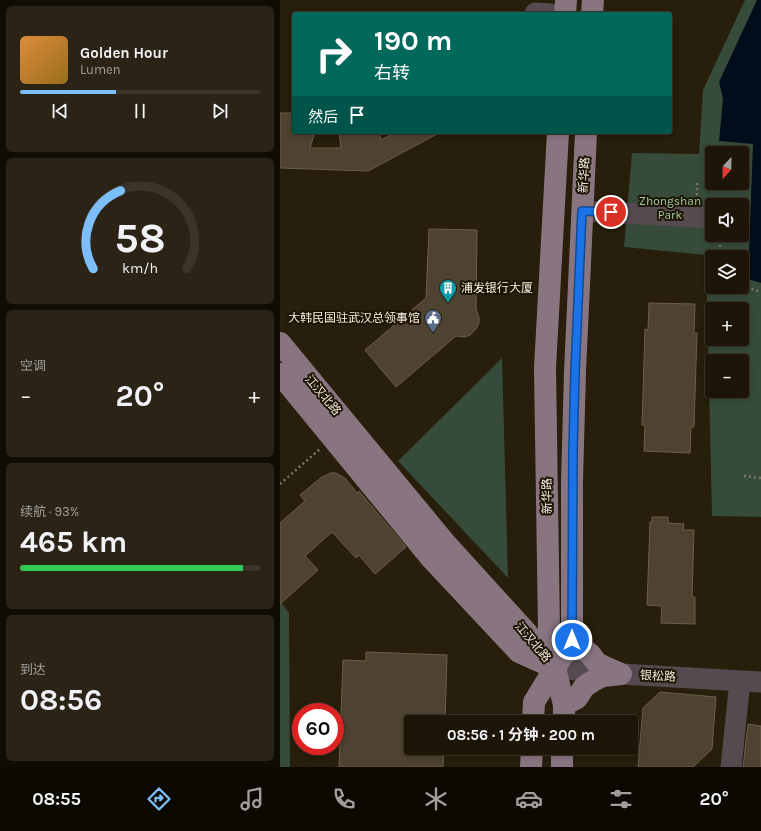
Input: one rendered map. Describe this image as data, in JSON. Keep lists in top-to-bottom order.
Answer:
{
  "streets": {
    "main road": ["新华路", "江汉北路"],
    "street": ["银松路"]
  },
  "crossings": [
    ["新华路", "江汉北路"],
    ["新华路", "银松路"],
    ["江汉北路", "银松路"]
  ],
  "parks": ["Zhongshan Park"],
  "places": {
    "building": ["浦发银行大厦"],
    "public building": ["大韩民国驻武汉总领事馆"]
  },
  "north": "bottom",
  "page": {
    "turn": ["190 m", "右转"],
    "song": ["Golden Hour", "Lumen"],
    "then": "然后",
    "map_buttons": ["+", "−"],
    "tile": [
      "空调",
      ["续航 · 93%", "465 km"],
      ["到达", "08:56"]
    ],
    "heat": ["−", "20°", "+"],
    "limit": "60",
    "trip": "08:56 · 1 分钟 · 200 m",
    "tabs": ["08:55", "20°"],
    "gauge": ["58", "km/h"]
  }
}
